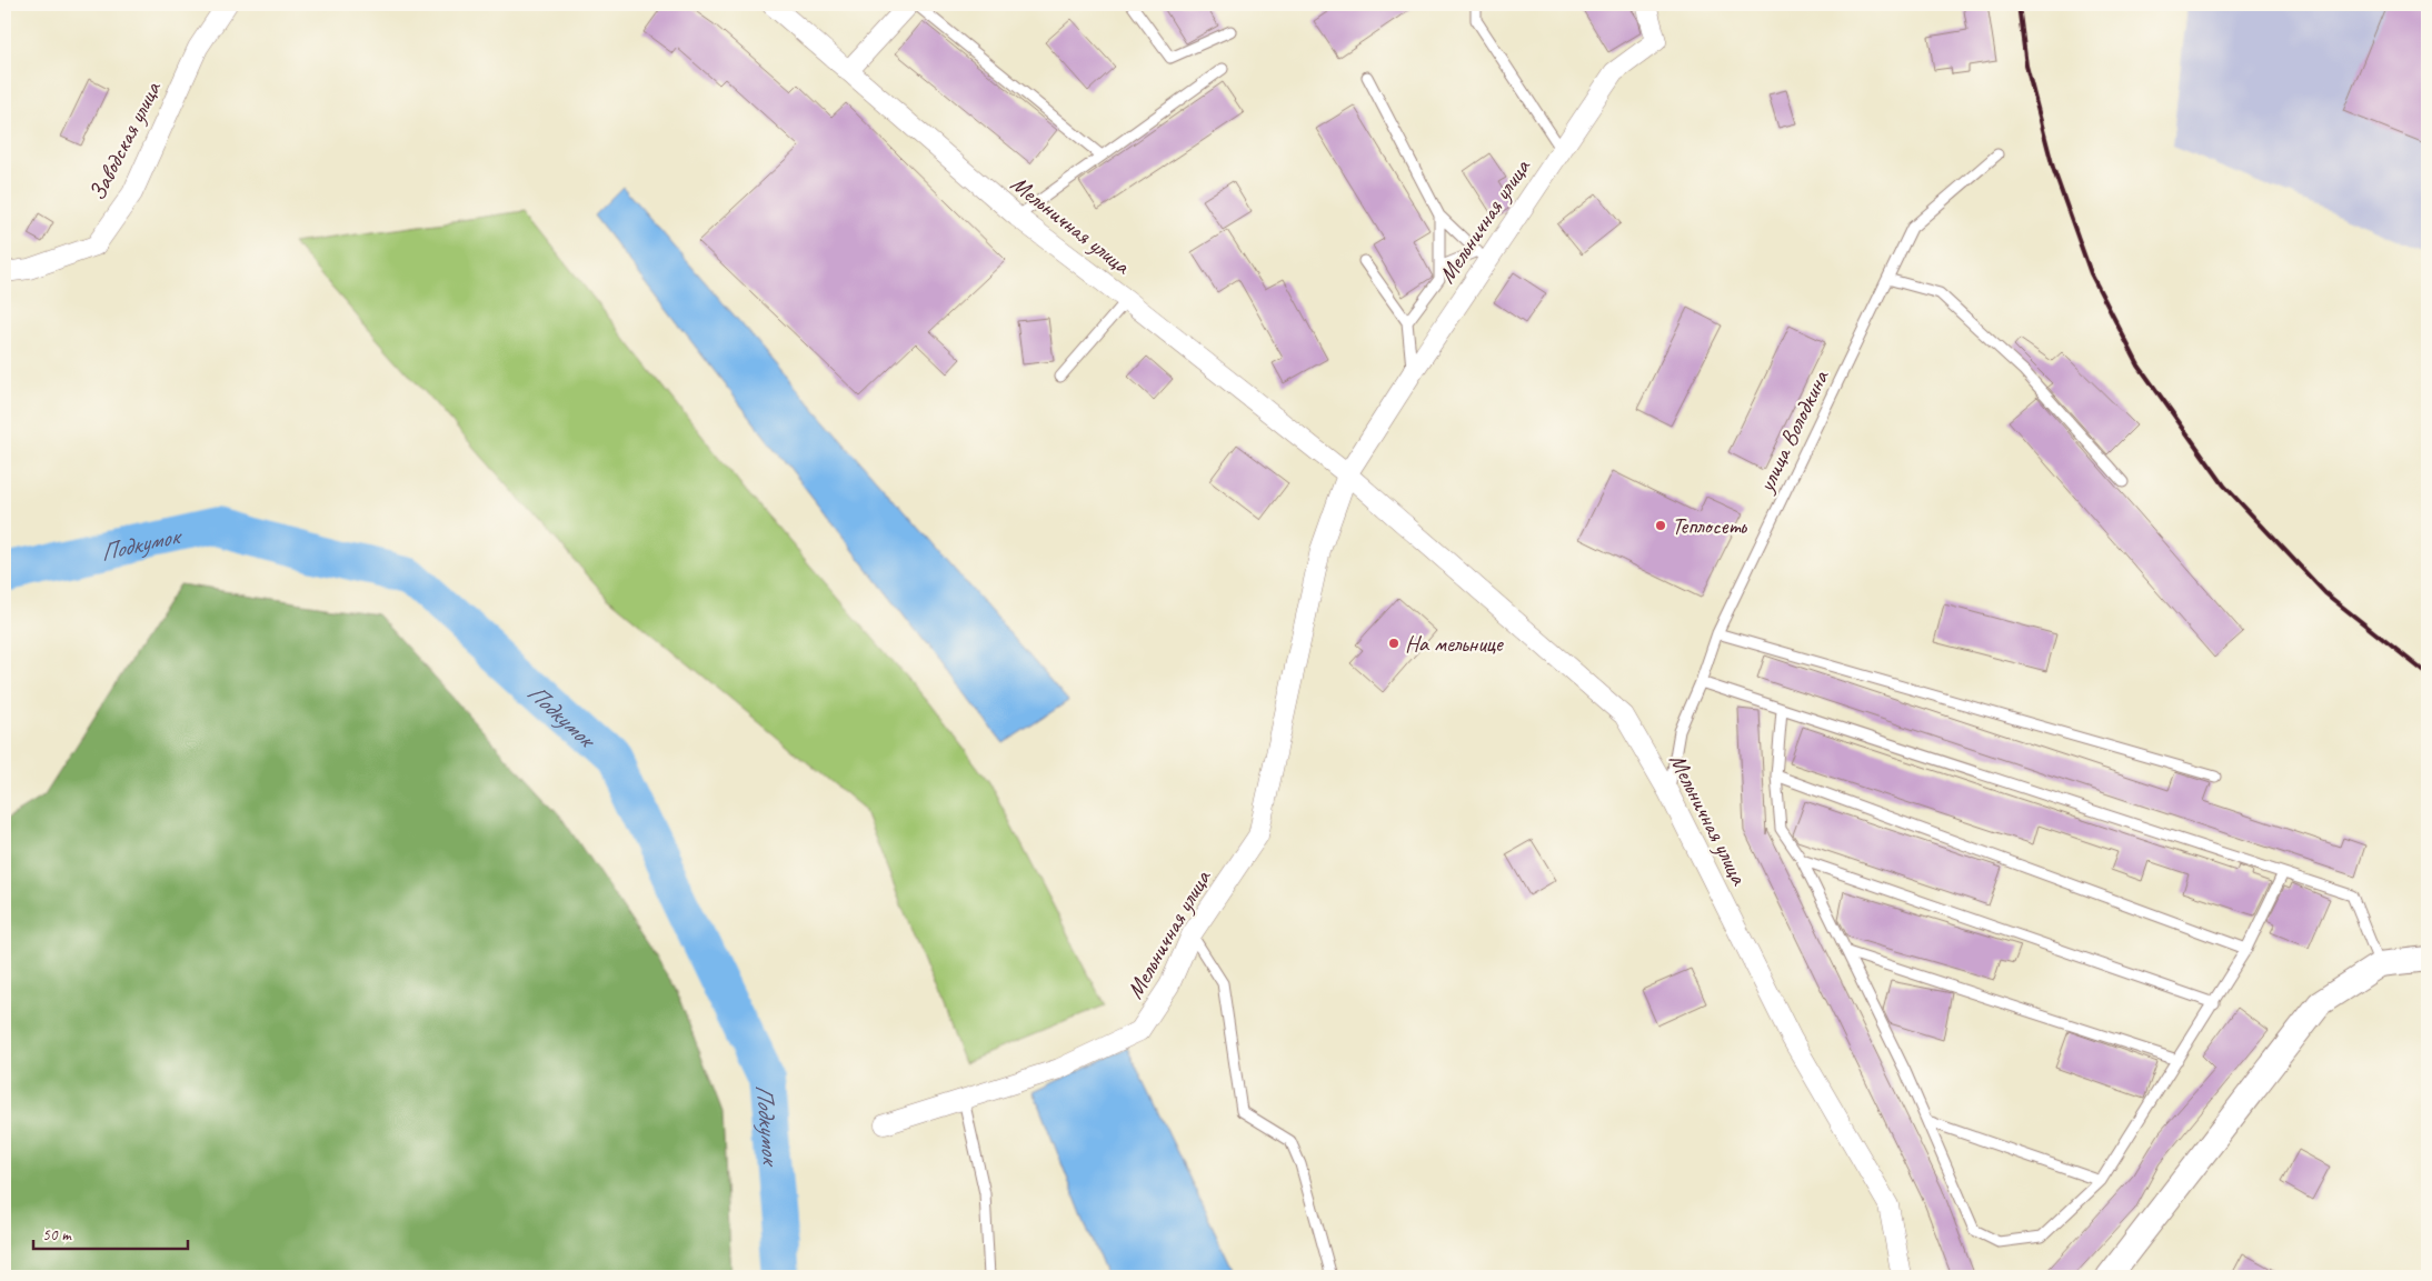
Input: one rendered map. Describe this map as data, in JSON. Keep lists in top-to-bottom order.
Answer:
{
  "streets": {
    "street": ["Заводская улица", "Мельничная улица"],
    "lane": ["улица Володкина"]
  },
  "crossings": [
    ["Мельничная улица", "улица Володкина"]
  ],
  "water": ["Подкумок"],
  "places": ["Теплосеть", "На мельнице"],
  "scale_bar": "50 m"
}
